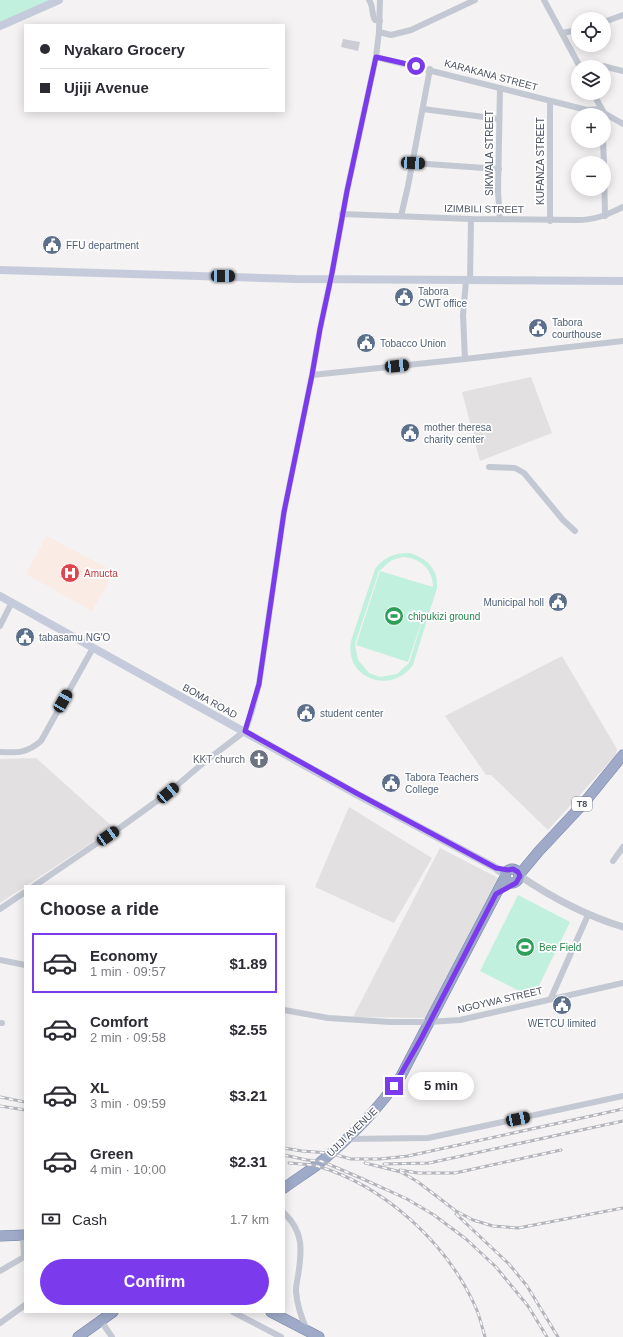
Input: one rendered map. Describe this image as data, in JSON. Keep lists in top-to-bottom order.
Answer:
{
  "streets": {
    "highway": ["T8", "UJIJI AVENUE"],
    "main road": ["BOMA ROAD"],
    "street": [
      "KARAKANA STREET",
      "SIKWALA STREET",
      "KUFANZA STREET",
      "IZIMBILI STREET",
      "NGOYWA STREET"
    ]
  },
  "crossings": [
    ["KARAKANA STREET", "SIKWALA STREET"],
    ["KARAKANA STREET", "KUFANZA STREET"],
    ["SIKWALA STREET", "IZIMBILI STREET"],
    ["KUFANZA STREET", "IZIMBILI STREET"],
    ["BOMA ROAD", "T8"],
    ["BOMA ROAD", "UJIJI AVENUE"],
    ["T8", "UJIJI AVENUE"],
    ["NGOYWA STREET", "UJIJI AVENUE"]
  ],
  "places": {
    "public building": [
      "FFU department",
      "Tabora CWT office",
      "Tabora courthouse",
      "Tobacco Union",
      "mother theresa charity center",
      "Municipal holl",
      "tabasamu NG'O",
      "student center",
      "Tabora Teachers College",
      "WETCU limited"
    ],
    "hospital": ["Amucta"],
    "sports": ["chipukizi ground", "Bee Field"],
    "church": ["KKT church"]
  },
  "page": {
    "map_buttons": ["+", "−"],
    "banner": ["Nyakaro Grocery", "Ujiji Avenue"],
    "heading": "Choose a ride",
    "list": [
      {
        "name": "Economy",
        "note": "1 min · 09:57",
        "value": "$1.89"
      },
      {
        "name": "Comfort",
        "note": "2 min · 09:58",
        "value": "$2.55"
      },
      {
        "name": "XL",
        "note": "3 min · 09:59",
        "value": "$3.21"
      },
      {
        "name": "Green",
        "note": "4 min · 10:00",
        "value": "$2.31"
      }
    ],
    "bubble": "5 min",
    "pay": ["Cash", "1.7 km"],
    "buttons": "Confirm"
  }
}
